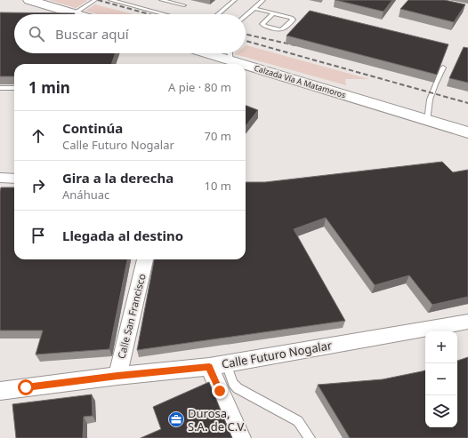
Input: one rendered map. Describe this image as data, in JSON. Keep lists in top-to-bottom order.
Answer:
{
  "streets": {
    "street": ["Calzada Vía A Matamoros", "Calle San Francisco", "Calle Futuro Nogalar"]
  },
  "crossings": [
    ["Calle San Francisco", "Calle Futuro Nogalar"]
  ],
  "places": {
    "office": ["Durosa, S.A. de C.V."]
  },
  "page": {
    "search": "Buscar aquí",
    "heading": ["1 min", "A pie · 80 m"],
    "list": [
      ["Continúa", "Calle Futuro Nogalar", "70 m"],
      ["Gira a la derecha", "Anáhuac", "10 m"],
      "Llegada al destino"
    ],
    "map_buttons": ["+", "−"]
  }
}
